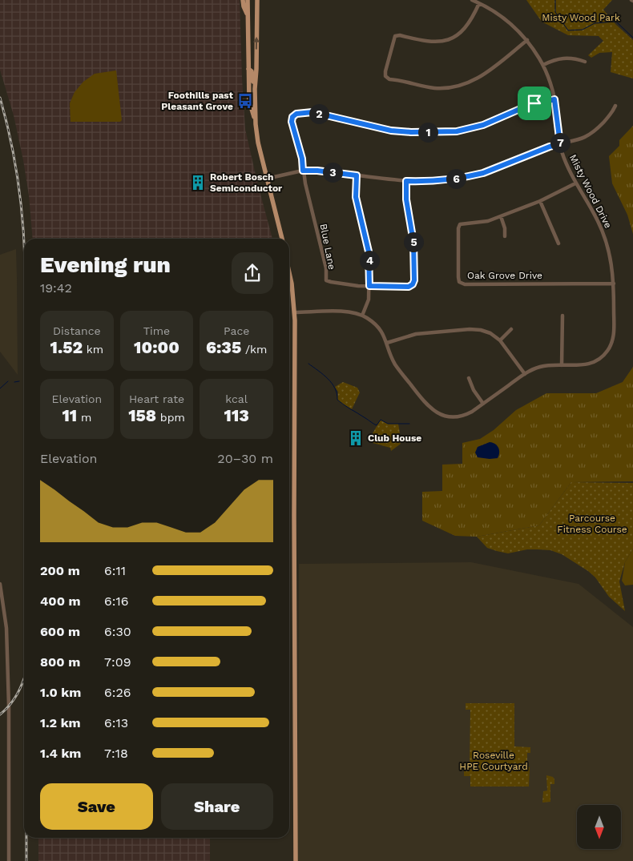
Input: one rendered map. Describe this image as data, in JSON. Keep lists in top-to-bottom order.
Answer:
{
  "streets": {
    "street": ["Misty Wood Drive", "Blue Lane", "Oak Grove Drive"]
  },
  "crossings": [
    ["Misty Wood Drive", "Oak Grove Drive"]
  ],
  "parks": ["Misty Wood Park", "Parcourse Fitness Course", "Roseville HPE Courtyard"],
  "places": {
    "bus stop": ["Foothills past Pleasant Grove"],
    "building": ["Robert Bosch Semiconductor", "Club House"]
  },
  "north": "bottom",
  "page": {
    "pins": [
      "2",
      "1",
      "7",
      "3",
      "6",
      "5",
      "4"
    ],
    "heading": ["Evening run", "19:42"],
    "stats": [
      ["Distance", "1.52 km"],
      ["Time", "10:00"],
      ["Pace", "6:35 /km"],
      ["Elevation", "11 m"],
      ["Heart rate", "158 bpm"],
      ["kcal", "113"]
    ],
    "chart": ["Elevation", "20–30 m"],
    "list": [
      {
        "name": "200 m",
        "note": "6:11"
      },
      {
        "name": "400 m",
        "note": "6:16"
      },
      {
        "name": "600 m",
        "note": "6:30"
      },
      {
        "name": "800 m",
        "note": "7:09"
      },
      {
        "name": "1.0 km",
        "note": "6:26"
      },
      {
        "name": "1.2 km",
        "note": "6:13"
      },
      {
        "name": "1.4 km",
        "note": "7:18"
      }
    ],
    "buttons": ["Save", "Share"]
  }
}
